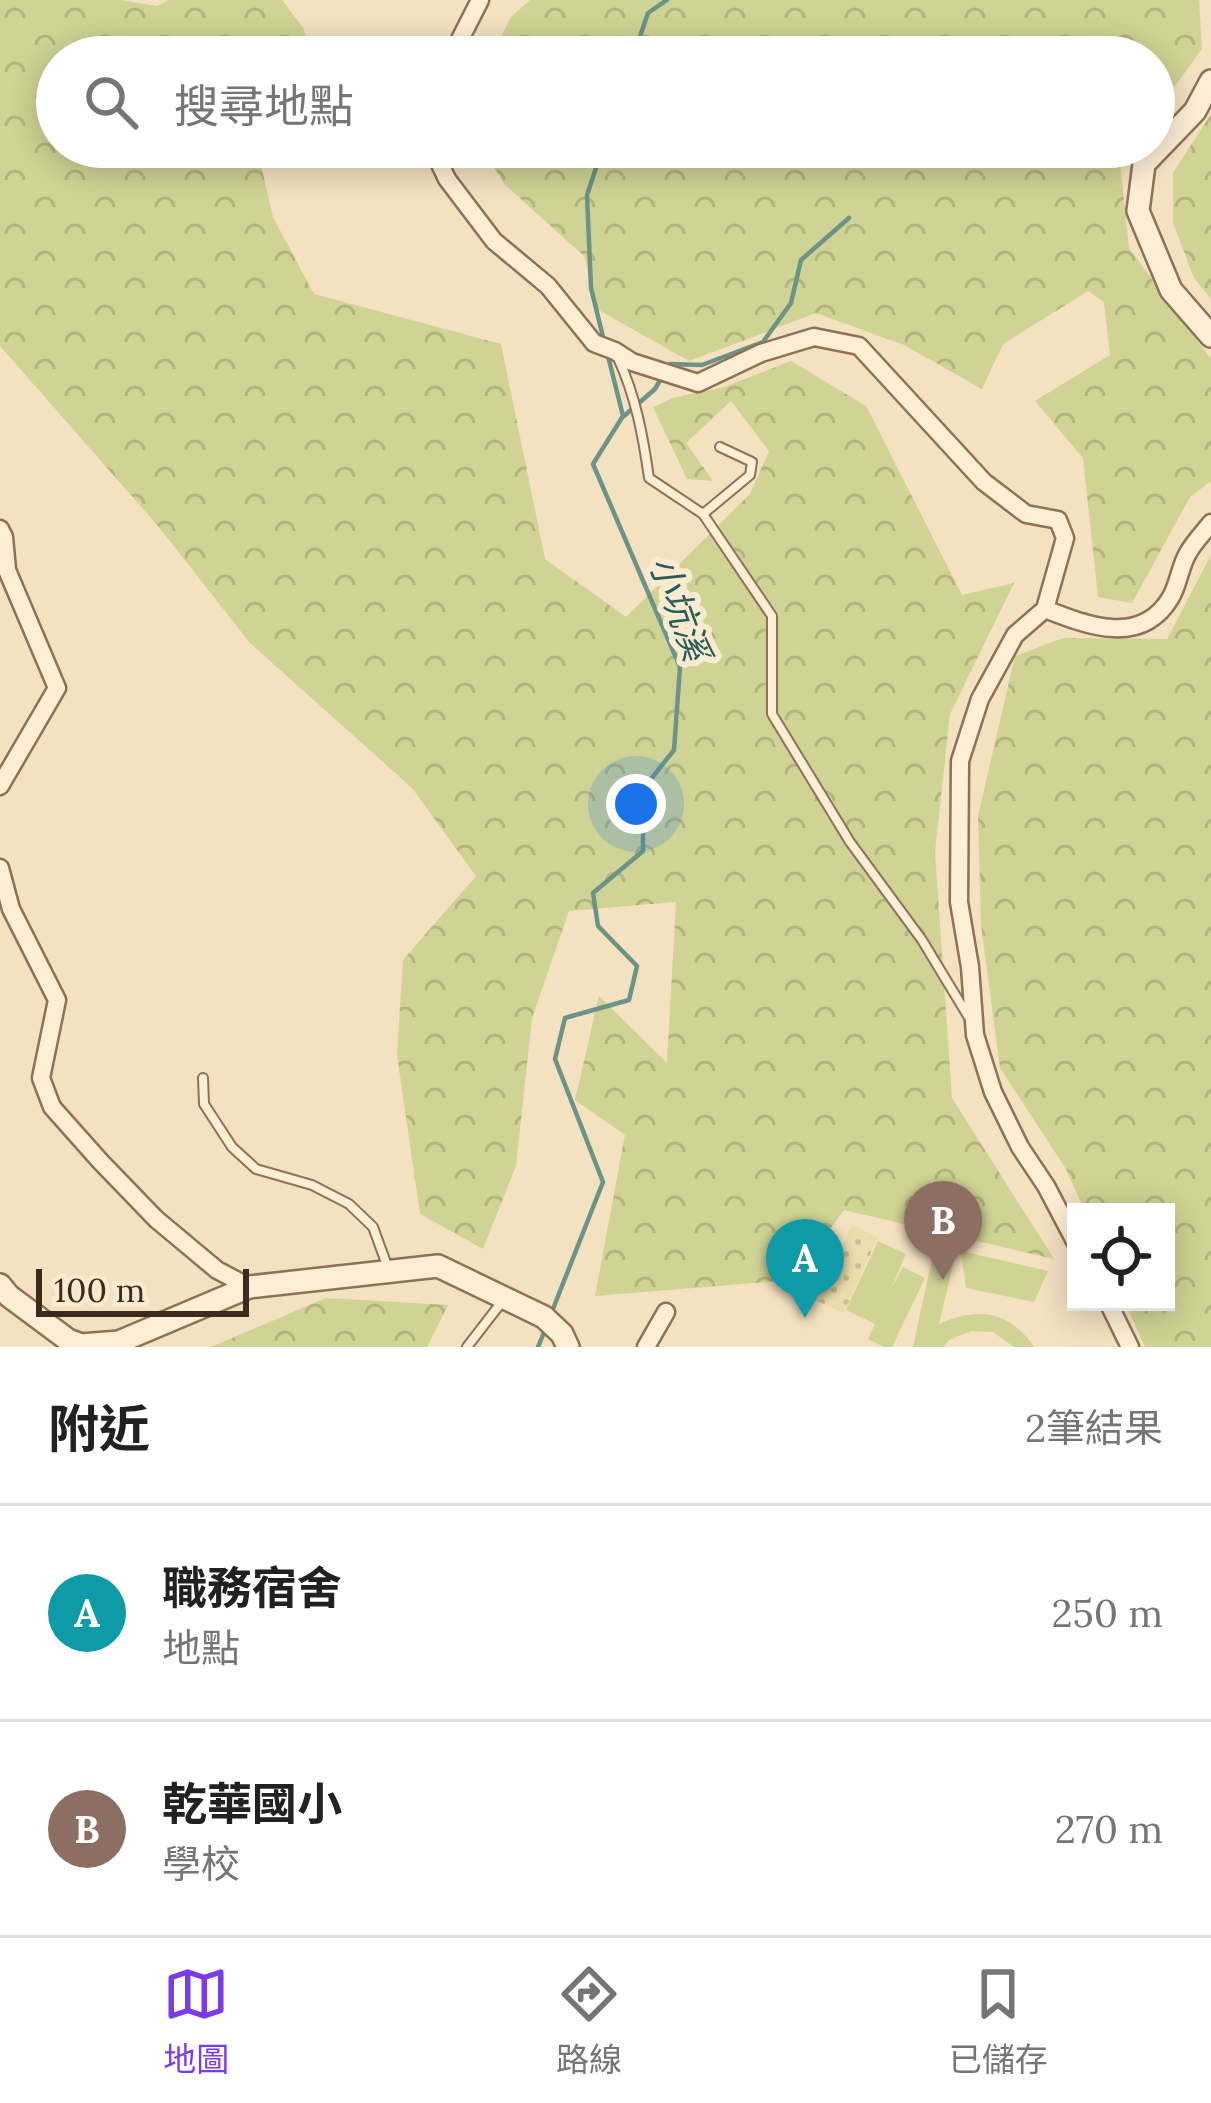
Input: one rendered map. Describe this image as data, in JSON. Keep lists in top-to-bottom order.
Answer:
{
  "water": ["小坑溪"],
  "scale_bar": "100 m",
  "page": {
    "search": "搜尋地點",
    "pins": ["B", "A"],
    "scale": "100 m",
    "heading": ["附近", "2筆結果"],
    "list": [
      {
        "mark": "A",
        "name": "職務宿舍",
        "note": "地點",
        "value": "250 m"
      },
      {
        "mark": "B",
        "name": "乾華國小",
        "note": "學校",
        "value": "270 m"
      }
    ],
    "nav": ["地圖", "路線", "已儲存"]
  }
}
